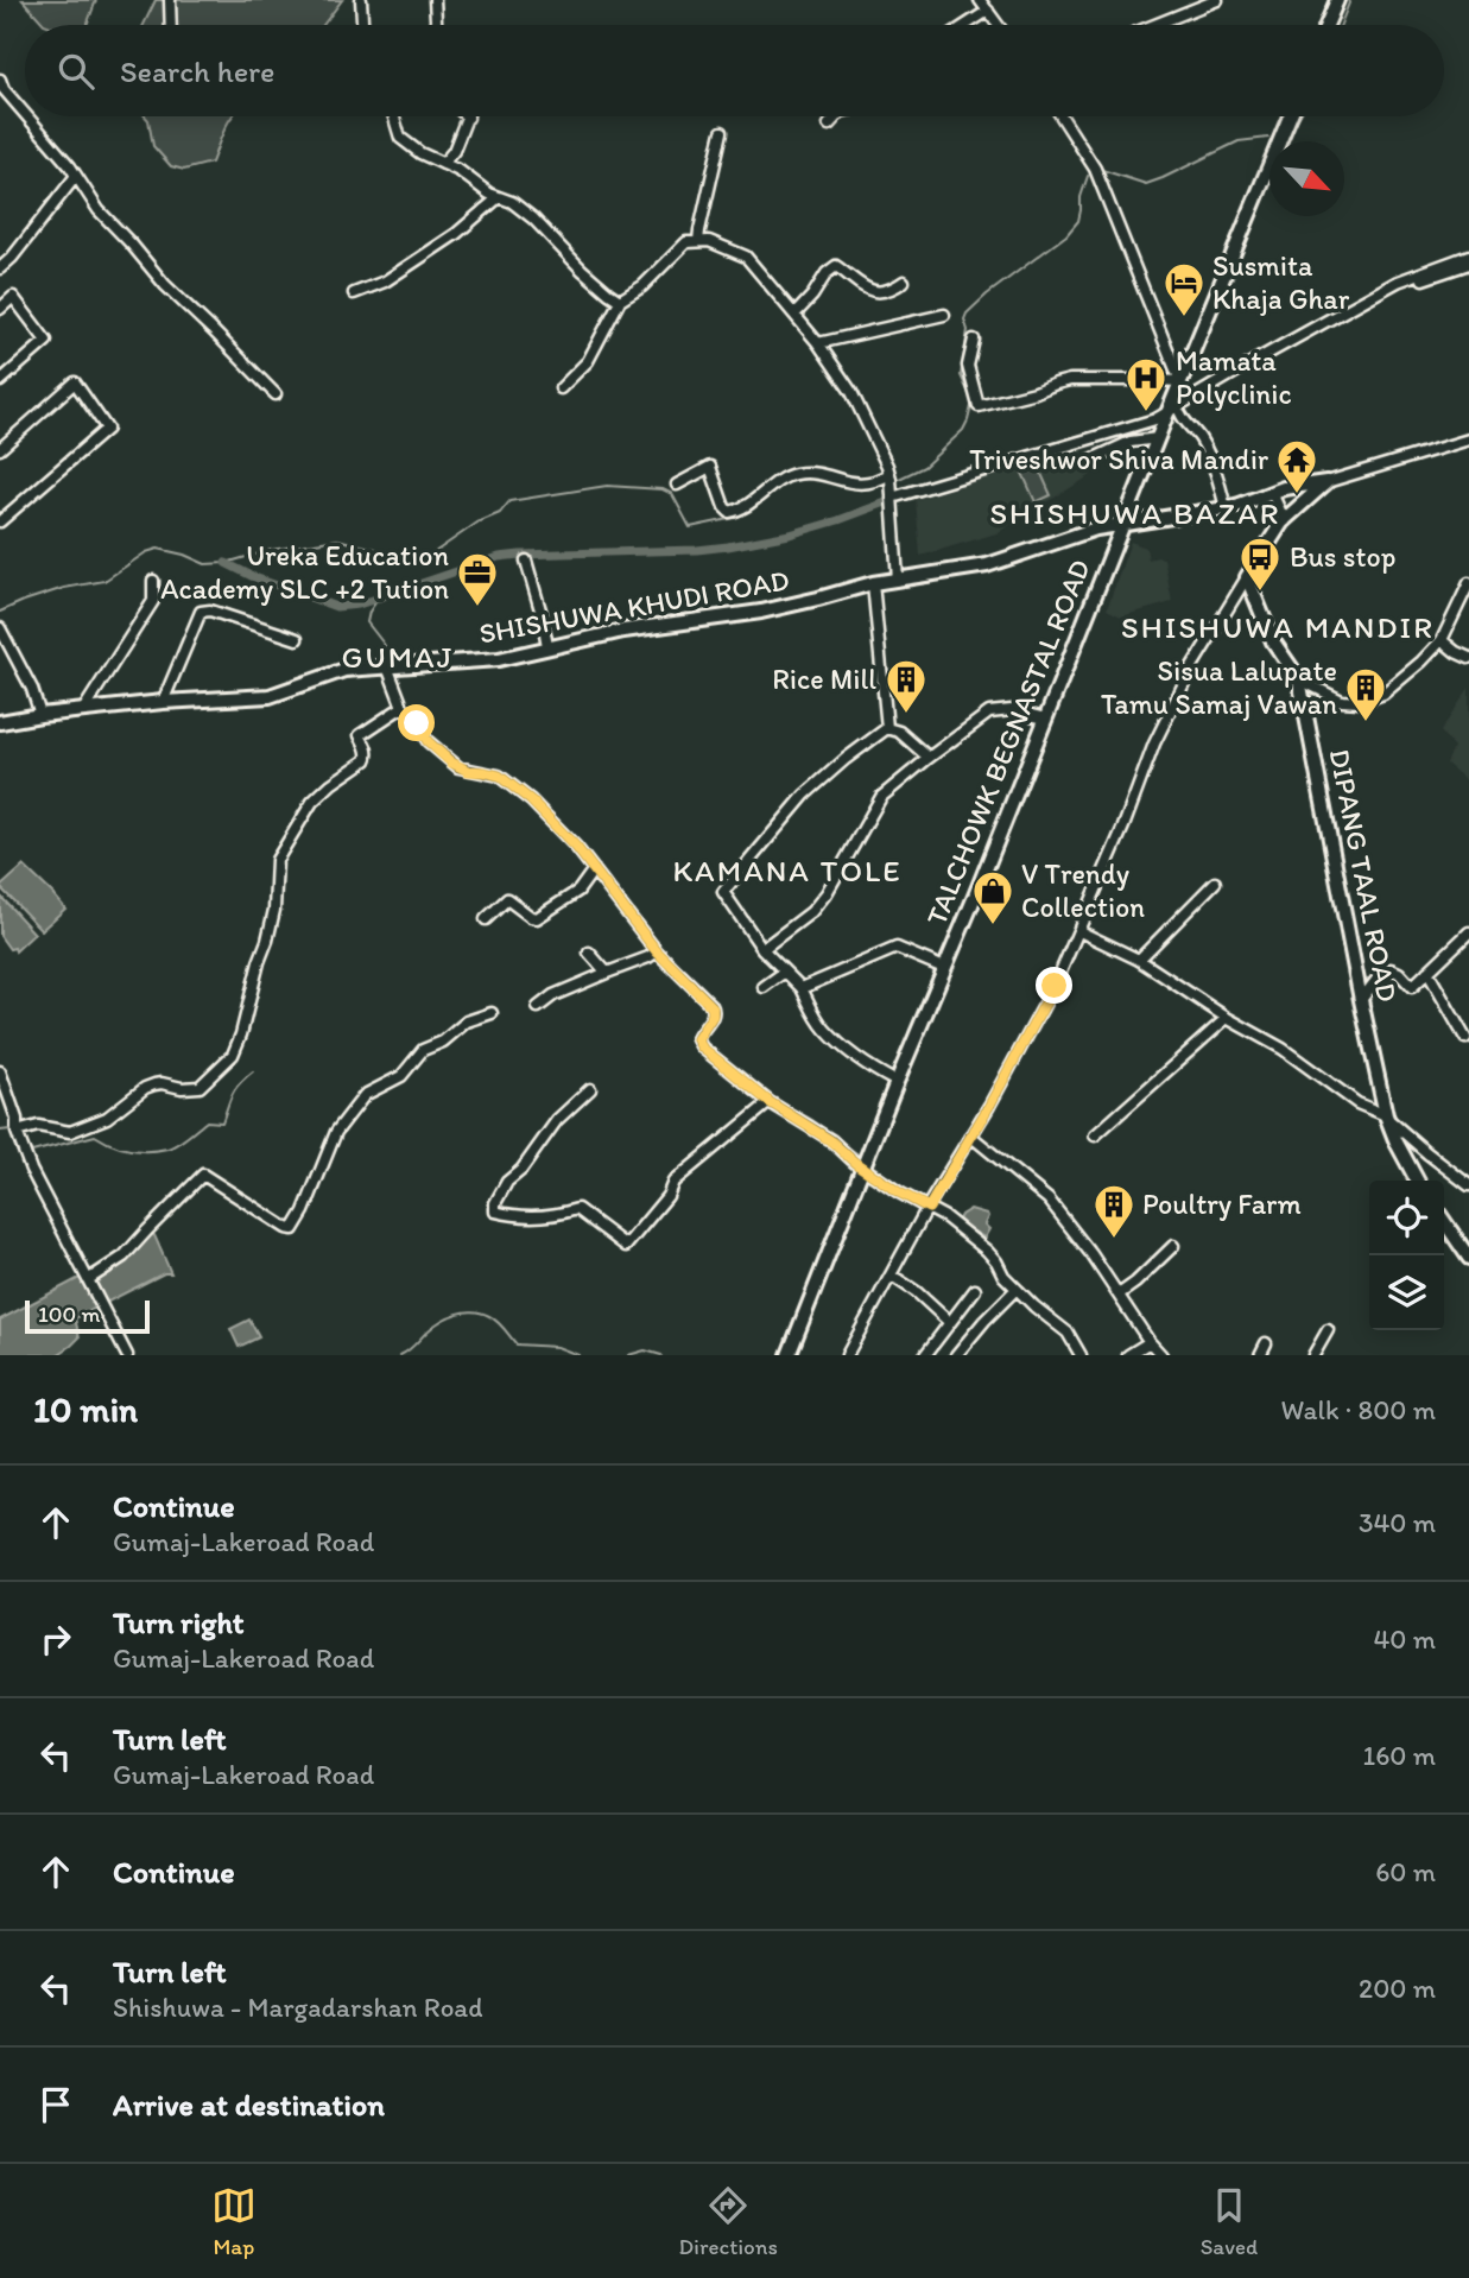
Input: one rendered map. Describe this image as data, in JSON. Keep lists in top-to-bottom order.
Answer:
{
  "streets": {
    "main road": ["SHISHUWA KHUDI ROAD", "TALCHOWK BEGNASTAL ROAD", "DIPANG TAAL ROAD"]
  },
  "crossings": [
    ["SHISHUWA KHUDI ROAD", "TALCHOWK BEGNASTAL ROAD"]
  ],
  "districts": [
    "SHISHUWA BAZAR",
    "SHISHUWA MANDIR",
    "GUMAJ",
    "KAMANA TOLE"
  ],
  "places": {
    "hotel": ["Susmita Khaja Ghar"],
    "hospital": ["Mamata Polyclinic"],
    "temple": ["Triveshwor Shiva Mandir"],
    "bus stop": ["Bus stop"],
    "office": ["Ureka Education Academy SLC +2 Tution"],
    "building": ["Rice Mill", "Sisua Lalupate Tamu Samaj Vawan", "Poultry Farm"],
    "shop": ["V Trendy Collection"]
  },
  "scale_bar": "100 m",
  "north": "bottom right",
  "page": {
    "search": "Search here",
    "scale": "100 m",
    "heading": ["10 min", "Walk · 800 m"],
    "list": [
      ["Continue", "Gumaj-Lakeroad Road", "340 m"],
      ["Turn right", "Gumaj-Lakeroad Road", "40 m"],
      ["Turn left", "Gumaj-Lakeroad Road", "160 m"],
      ["Continue", "60 m"],
      ["Turn left", "Shishuwa - Margadarshan Road", "200 m"],
      "Arrive at destination"
    ],
    "nav": ["Map", "Directions", "Saved"]
  }
}
